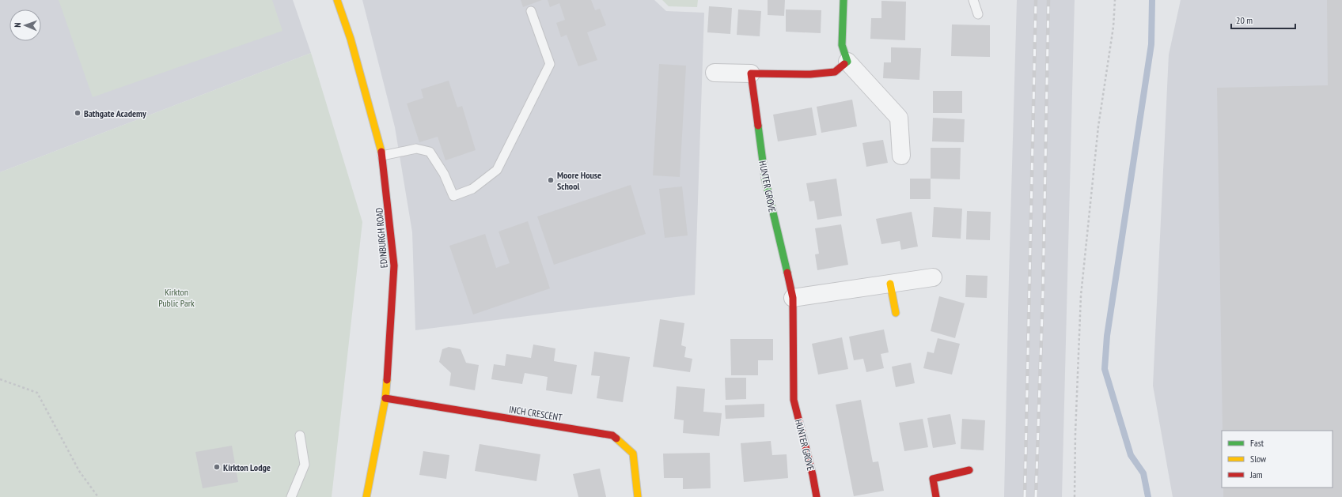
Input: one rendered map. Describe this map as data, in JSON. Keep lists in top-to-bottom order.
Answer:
{
  "streets": {
    "street": ["HUNTER GROVE", "EDINBURGH ROAD", "INCH CRESCENT"]
  },
  "crossings": [
    ["EDINBURGH ROAD", "INCH CRESCENT"]
  ],
  "parks": ["Kirkton Public Park"],
  "places": ["Bathgate Academy", "Moore House School", "Kirkton Lodge"],
  "legend": ["Fast", "Slow", "Jam"],
  "scale_bar": "20 m",
  "north": "left"
}
